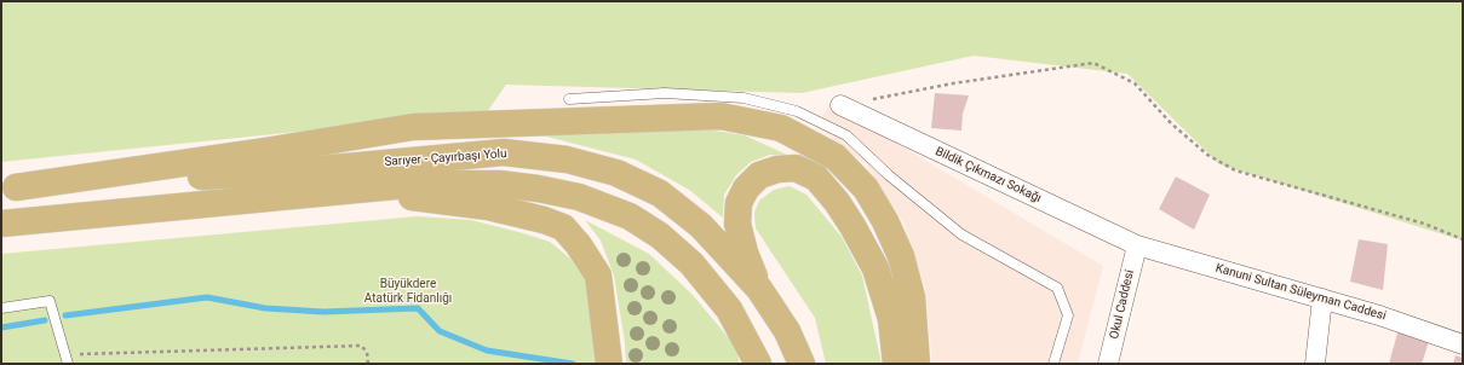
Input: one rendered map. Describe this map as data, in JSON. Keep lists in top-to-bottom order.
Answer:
{
  "streets": {
    "main road": ["Sarıyer - Çayırbaşı Yolu"],
    "street": ["Bildik Çıkmazı Sokağı", "Kanuni Sultan Süleyman Caddesi", "Okul Caddesi"]
  },
  "crossings": [
    ["Bildik Çıkmazı Sokağı", "Kanuni Sultan Süleyman Caddesi"],
    ["Bildik Çıkmazı Sokağı", "Okul Caddesi"],
    ["Kanuni Sultan Süleyman Caddesi", "Okul Caddesi"]
  ],
  "parks": ["Büyükdere Atatürk Fidanlığı"]
}
